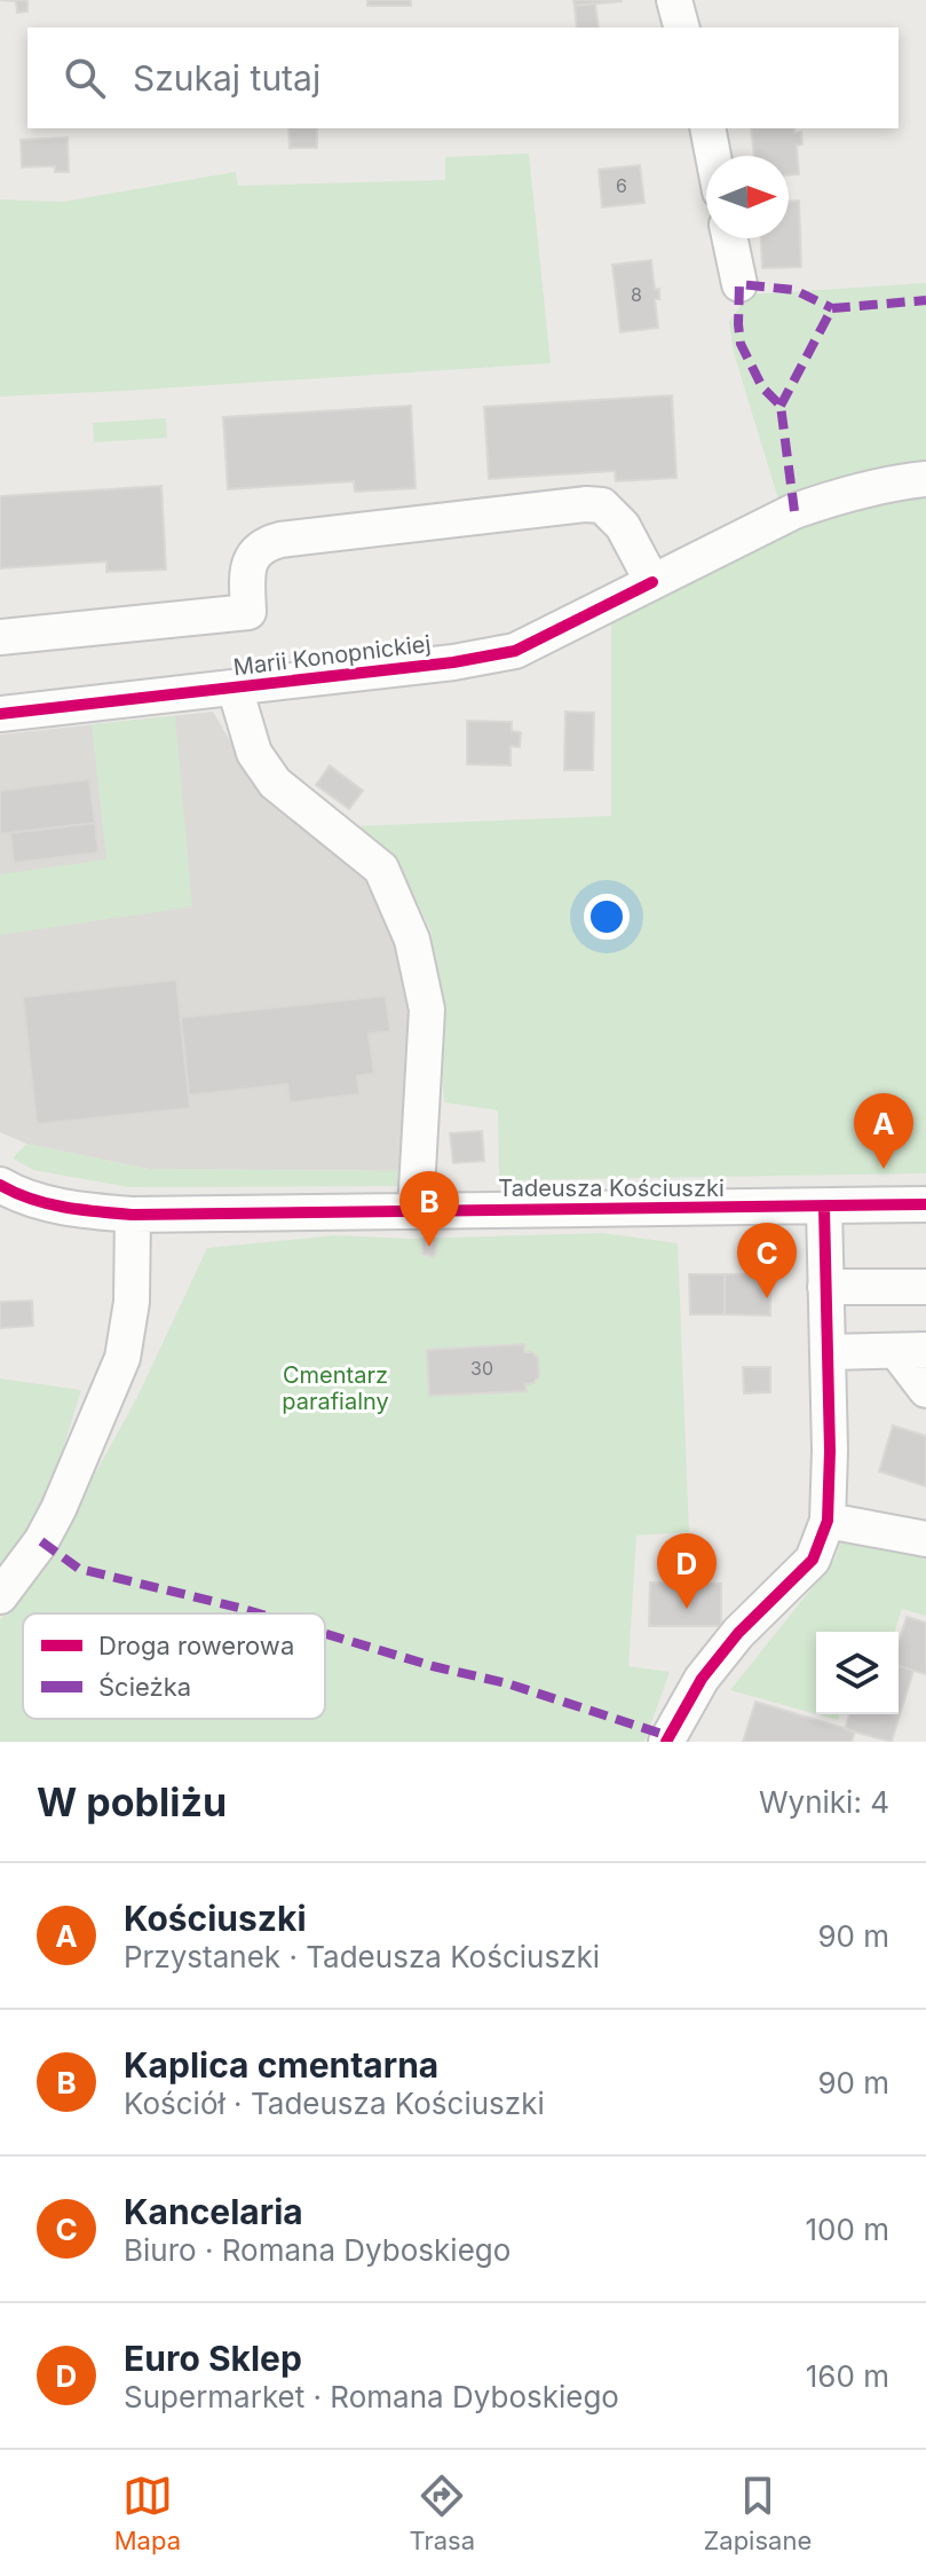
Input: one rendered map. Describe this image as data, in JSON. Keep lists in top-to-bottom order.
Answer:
{
  "streets": {
    "street": ["Marii Konopnickiej", "Tadeusza Kościuszki"]
  },
  "parks": ["Cmentarz parafialny"],
  "house_numbers": ["6", "8", "30"],
  "legend": ["Droga rowerowa", "Ścieżka"],
  "north": "right",
  "page": {
    "search": "Szukaj tutaj",
    "pins": [
      "A",
      "B",
      "C",
      "D"
    ],
    "heading": ["W pobliżu", "Wyniki: 4"],
    "list": [
      {
        "mark": "A",
        "name": "Kościuszki",
        "note": "Przystanek · Tadeusza Kościuszki",
        "value": "90 m"
      },
      {
        "mark": "B",
        "name": "Kaplica cmentarna",
        "note": "Kościół · Tadeusza Kościuszki",
        "value": "90 m"
      },
      {
        "mark": "C",
        "name": "Kancelaria",
        "note": "Biuro · Romana Dyboskiego",
        "value": "100 m"
      },
      {
        "mark": "D",
        "name": "Euro Sklep",
        "note": "Supermarket · Romana Dyboskiego",
        "value": "160 m"
      }
    ],
    "nav": ["Mapa", "Trasa", "Zapisane"]
  }
}
